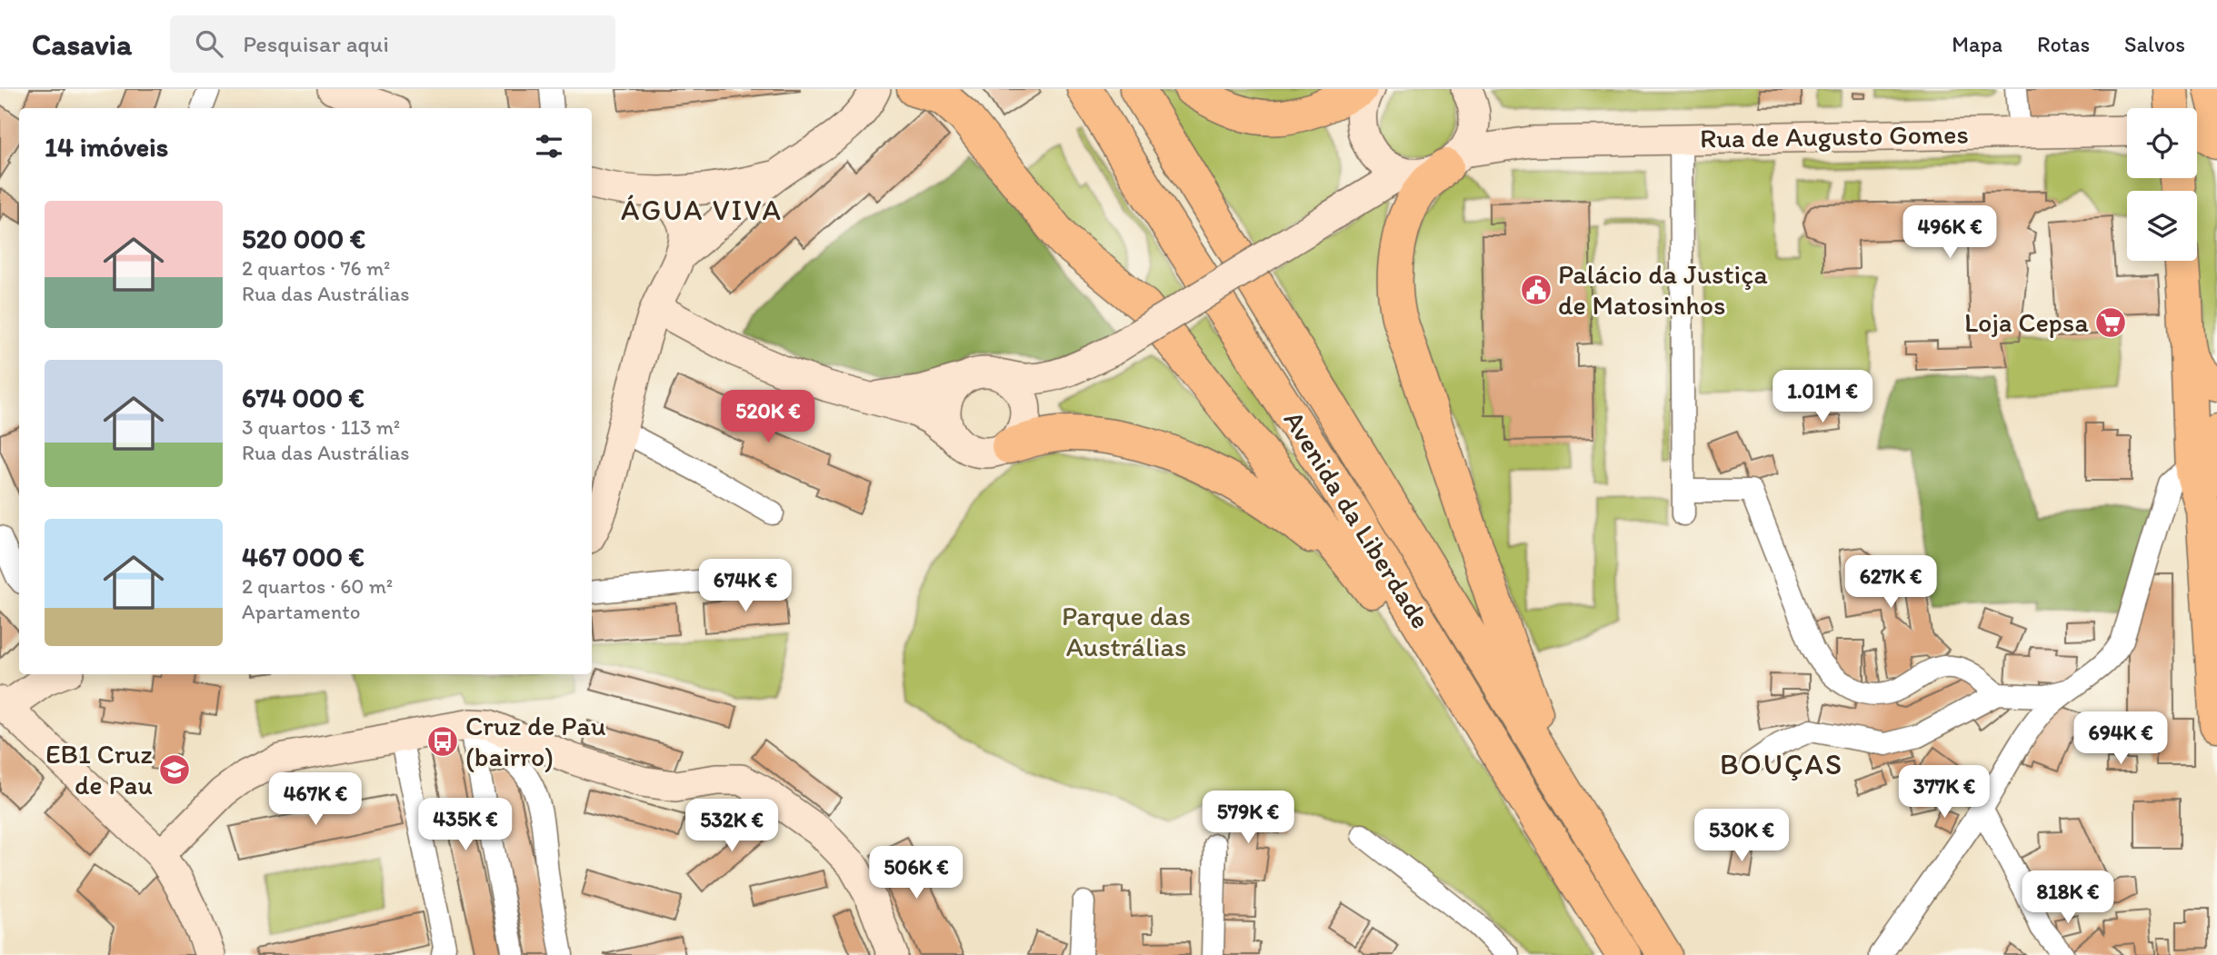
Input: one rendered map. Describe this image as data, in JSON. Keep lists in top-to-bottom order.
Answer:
{
  "streets": {
    "main road": ["Avenida da Liberdade"],
    "street": ["Rua de Augusto Gomes"]
  },
  "districts": ["ÁGUA VIVA", "BOUÇAS"],
  "parks": ["Parque das Austrálias"],
  "places": {
    "public building": ["Palácio da Justiça de Matosinhos"],
    "supermarket": ["Loja Cepsa"],
    "bus stop": ["Cruz de Pau (bairro)"],
    "school or university": ["EB1 Cruz de Pau"]
  },
  "page": {
    "header": "Casavia",
    "search": "Pesquisar aqui",
    "nav": ["Mapa", "Rotas", "Salvos"],
    "heading": "14 imóveis",
    "list": [
      {
        "name": "520 000 €",
        "note": "2 quartos · 76 m² · Rua das Austrálias"
      },
      {
        "name": "674 000 €",
        "note": "3 quartos · 113 m² · Rua das Austrálias"
      },
      {
        "name": "467 000 €",
        "note": "2 quartos · 60 m² · Apartamento"
      }
    ],
    "price": [
      "496K €",
      "1.01M €",
      "520K €",
      "627K €",
      "674K €",
      "694K €",
      "377K €",
      "467K €",
      "579K €",
      "435K €",
      "532K €",
      "530K €",
      "506K €",
      "818K €"
    ]
  }
}
